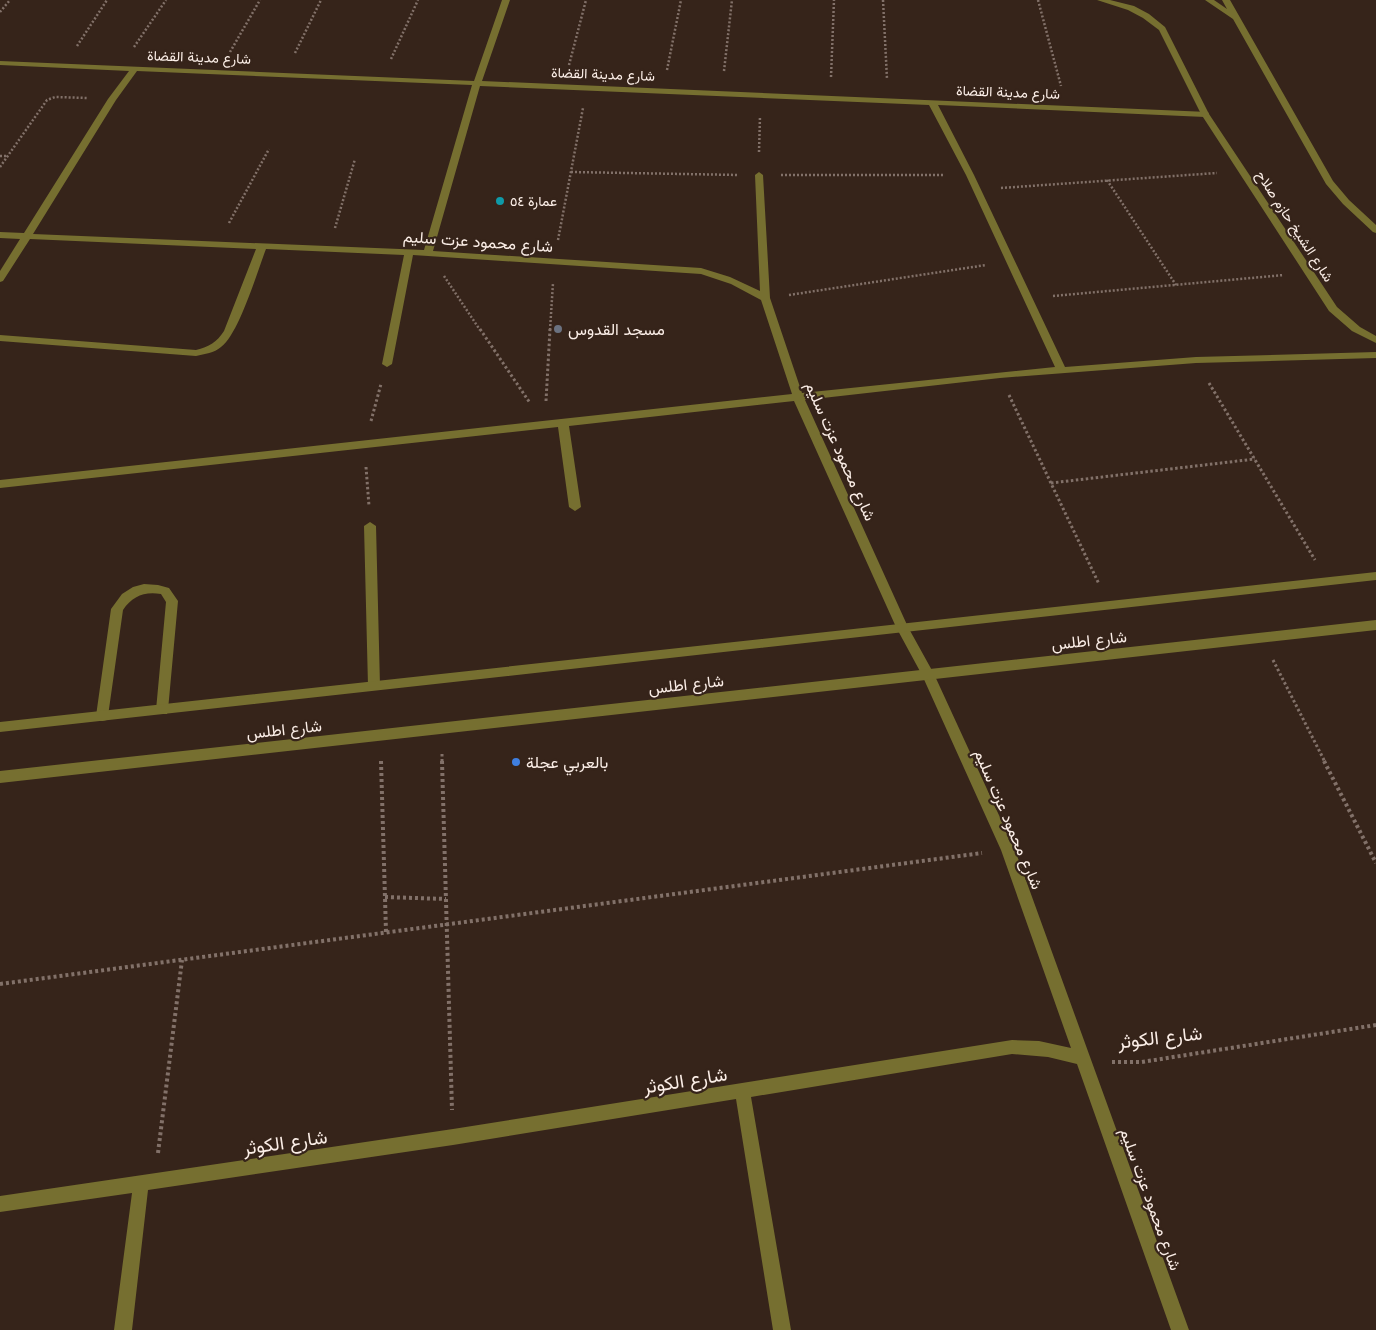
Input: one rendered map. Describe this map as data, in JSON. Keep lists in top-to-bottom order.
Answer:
{
  "streets": {
    "street": [
      "شارع مدينة القضاة",
      "شارع الشيخ حازم صلاح",
      "شارع محمود عزت سليم",
      "شارع اطلس",
      "شارع الكوثر"
    ]
  },
  "crossings": [
    ["شارع مدينة القضاة", "شارع الشيخ حازم صلاح"],
    ["شارع محمود عزت سليم", "شارع اطلس"],
    ["شارع محمود عزت سليم", "شارع الكوثر"]
  ],
  "places": ["عمارة ٥٤", "مسجد القدوس", "بالعربي عجلة"]
}
